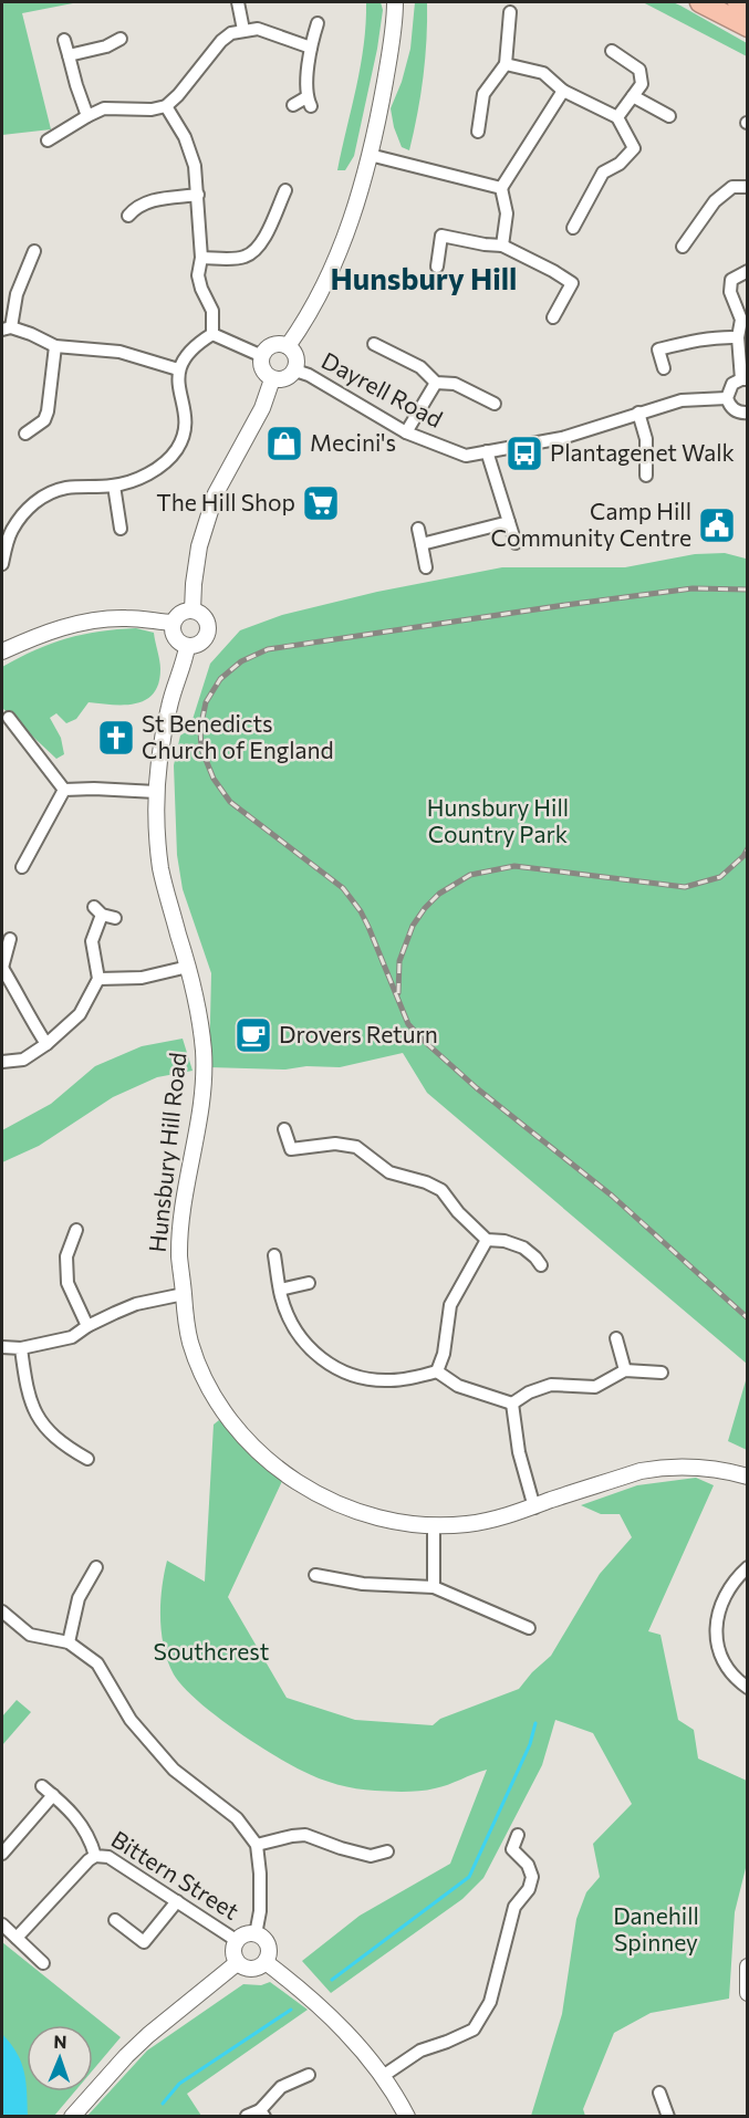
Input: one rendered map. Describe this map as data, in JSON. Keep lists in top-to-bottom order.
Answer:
{
  "streets": {
    "street": ["Dayrell Road", "Hunsbury Hill Road", "Bittern Street"]
  },
  "districts": ["Hunsbury Hill"],
  "parks": ["Hunsbury Hill Country Park", "Southcrest", "Danehill Spinney"],
  "places": {
    "shop": ["Mecini's"],
    "bus stop": ["Plantagenet Walk"],
    "supermarket": ["The Hill Shop"],
    "public building": ["Camp Hill Community Centre"],
    "church": ["St Benedicts Church of England"],
    "cafe": ["Drovers Return"]
  },
  "north": "top"
}
